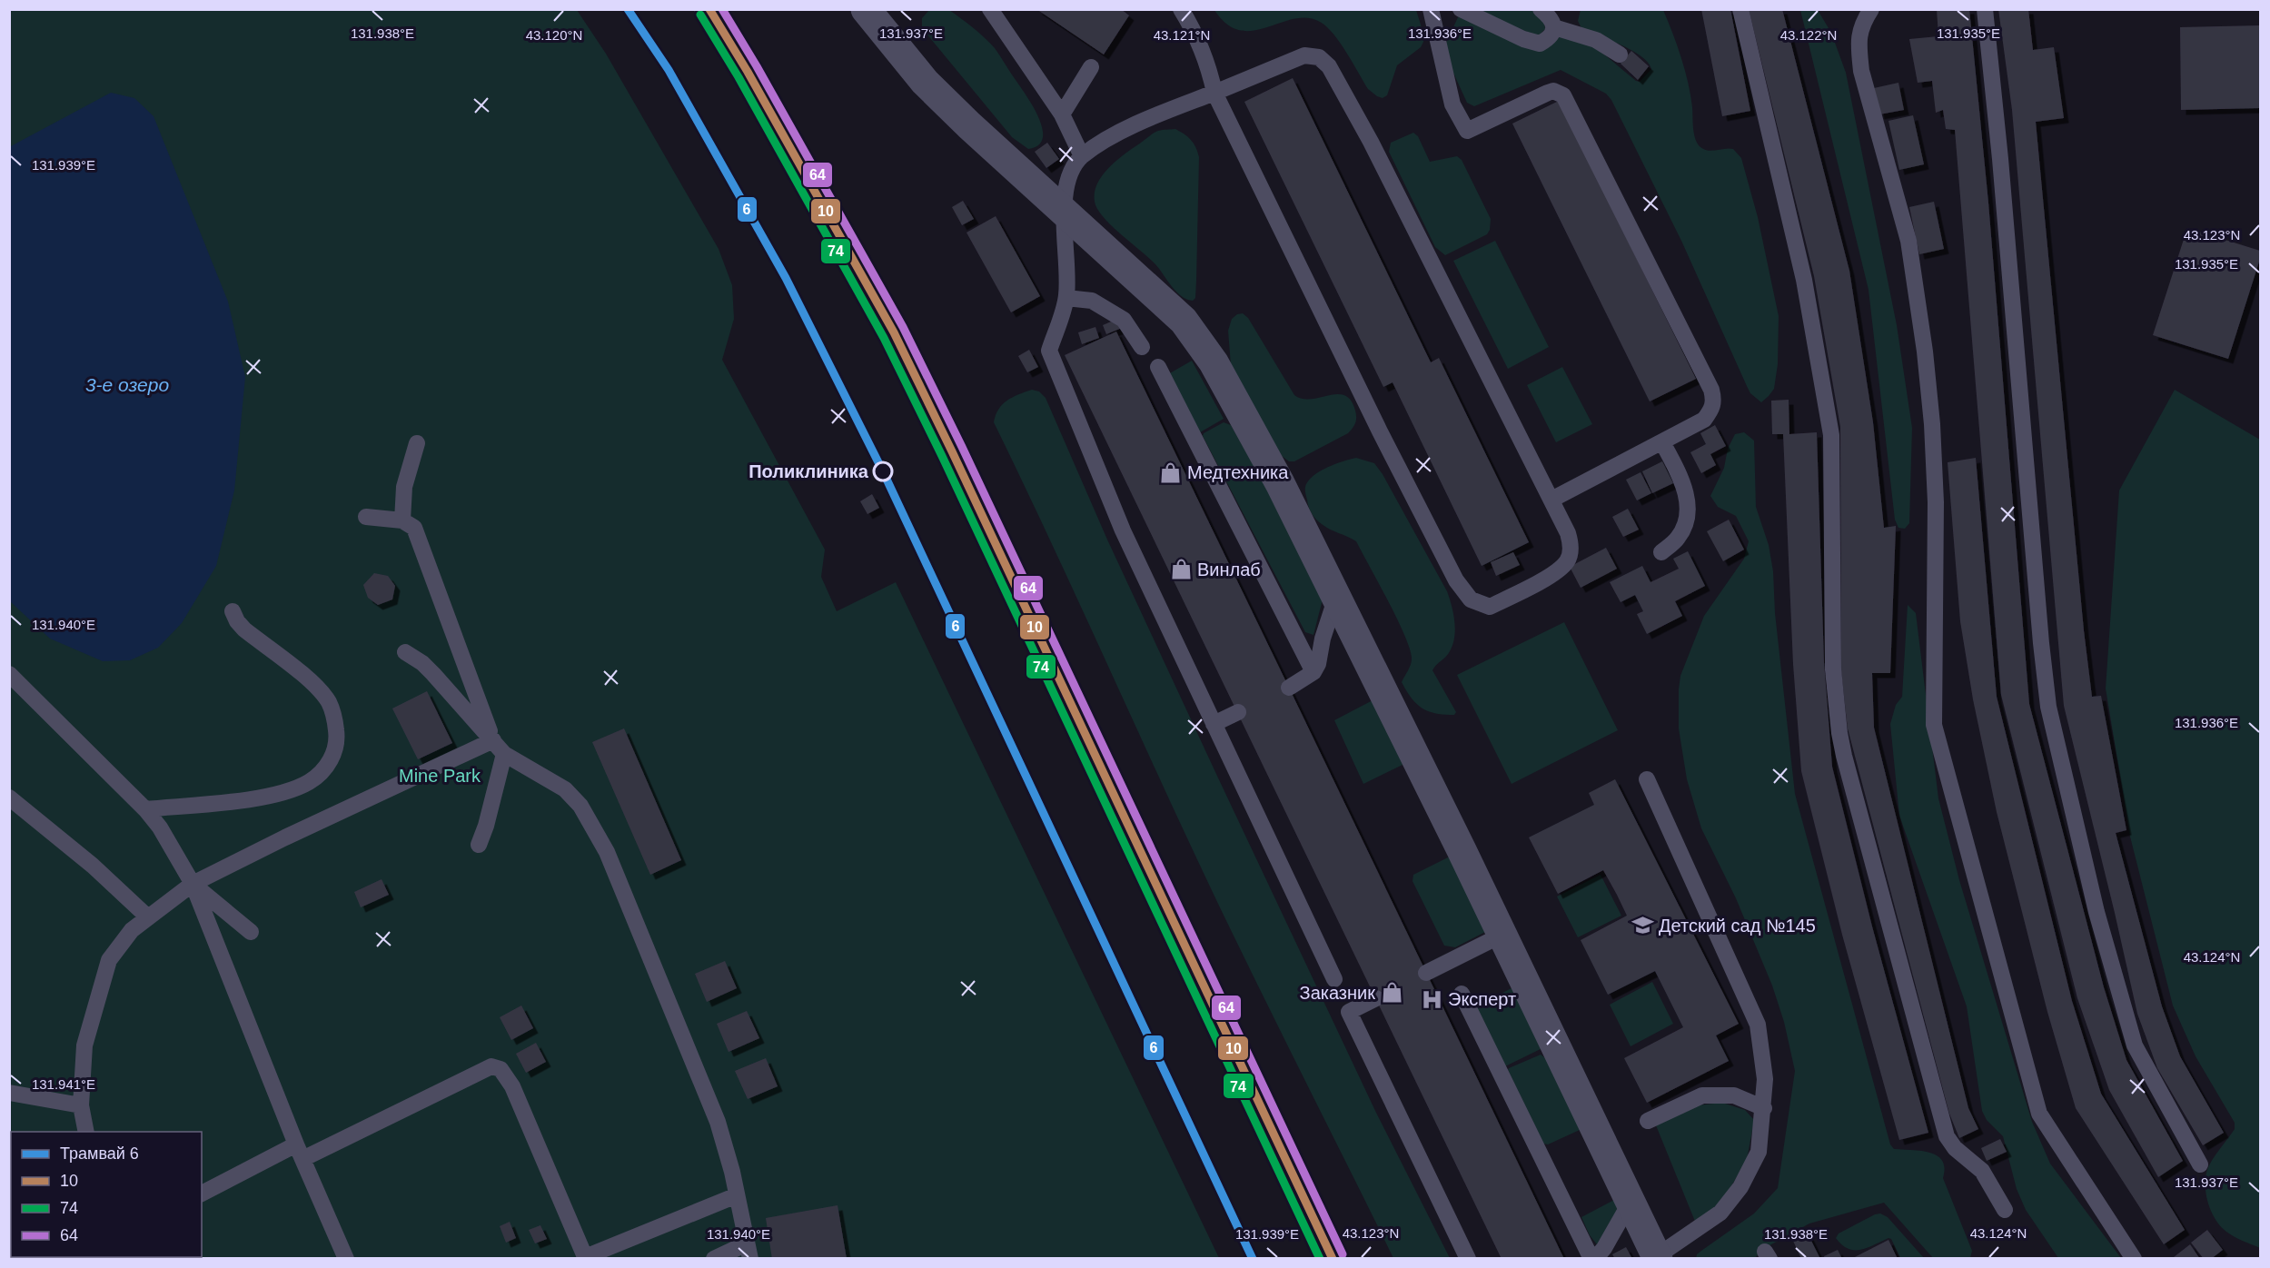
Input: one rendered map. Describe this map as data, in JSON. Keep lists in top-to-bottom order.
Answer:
{
  "water": ["3-е озеро"],
  "parks": ["Mine Park"],
  "places": {
    "other": ["Поликлиника"],
    "shop": ["Медтехника", "Винлаб", "Заказник"],
    "school or university": ["Детский сад №145"],
    "hospital": ["Эксперт"]
  },
  "lines": [
    "tram line 6",
    "transit line 10",
    "transit line 64",
    "transit line 74"
  ],
  "legend": [
    "Трамвай 6",
    "10",
    "74",
    "64"
  ],
  "coordinates": [
    "131.938°E",
    "131.937°E",
    "131.936°E",
    "131.935°E",
    "43.120°N",
    "43.121°N",
    "43.122°N",
    "131.939°E",
    "43.123°N",
    "131.940°E",
    "43.124°N",
    "131.941°E"
  ]
}
